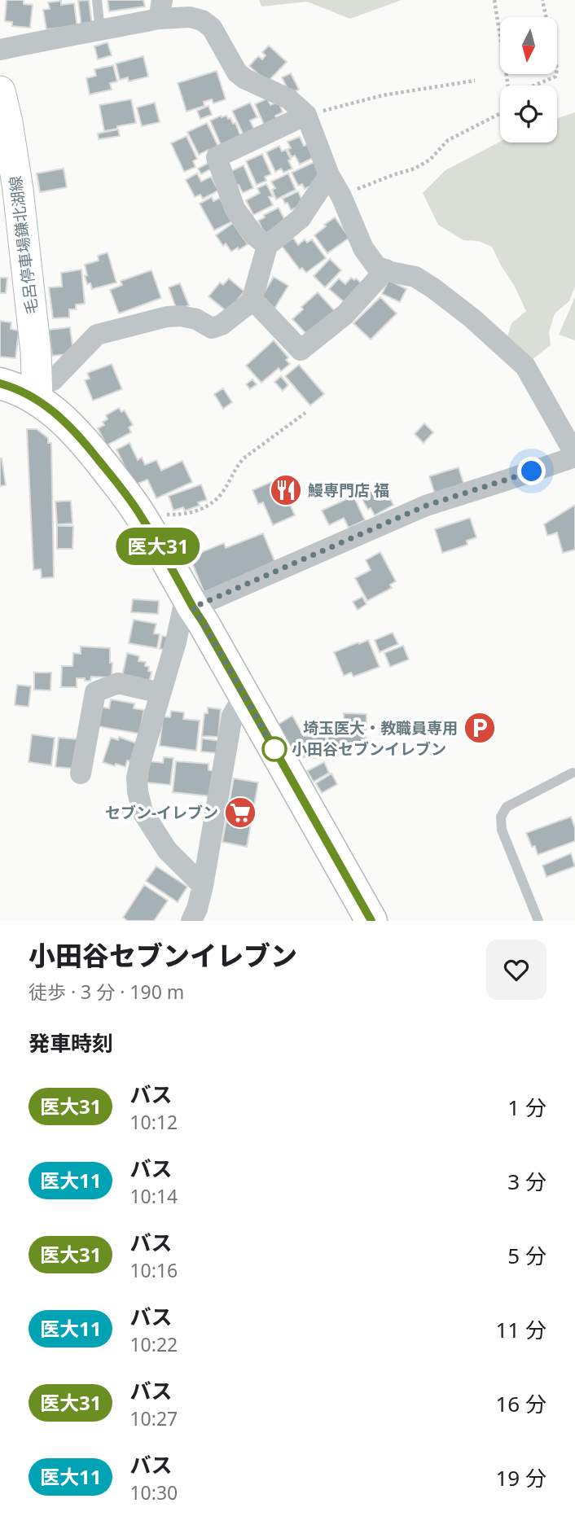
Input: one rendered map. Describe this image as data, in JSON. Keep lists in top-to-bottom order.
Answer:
{
  "streets": {
    "main road": ["毛呂停車場鎌北湖線"]
  },
  "places": {
    "restaurant": ["鰻専門店 福"],
    "parking": ["埼玉医大・教職員専用"],
    "other": ["小田谷セブンイレブン"],
    "supermarket": ["セブン-イレブン"]
  },
  "lines": ["bus line 医大31"],
  "north": "bottom",
  "page": {
    "on_map": "医大31",
    "heading": [
      ["小田谷セブンイレブン", "徒歩 · 3 分 · 190 m"],
      "発車時刻"
    ],
    "list": [
      {
        "mark": "医大31",
        "name": "バス",
        "note": "10:12",
        "value": "1 分"
      },
      {
        "mark": "医大11",
        "name": "バス",
        "note": "10:14",
        "value": "3 分"
      },
      {
        "mark": "医大31",
        "name": "バス",
        "note": "10:16",
        "value": "5 分"
      },
      {
        "mark": "医大11",
        "name": "バス",
        "note": "10:22",
        "value": "11 分"
      },
      {
        "mark": "医大31",
        "name": "バス",
        "note": "10:27",
        "value": "16 分"
      },
      {
        "mark": "医大11",
        "name": "バス",
        "note": "10:30",
        "value": "19 分"
      }
    ]
  }
}
